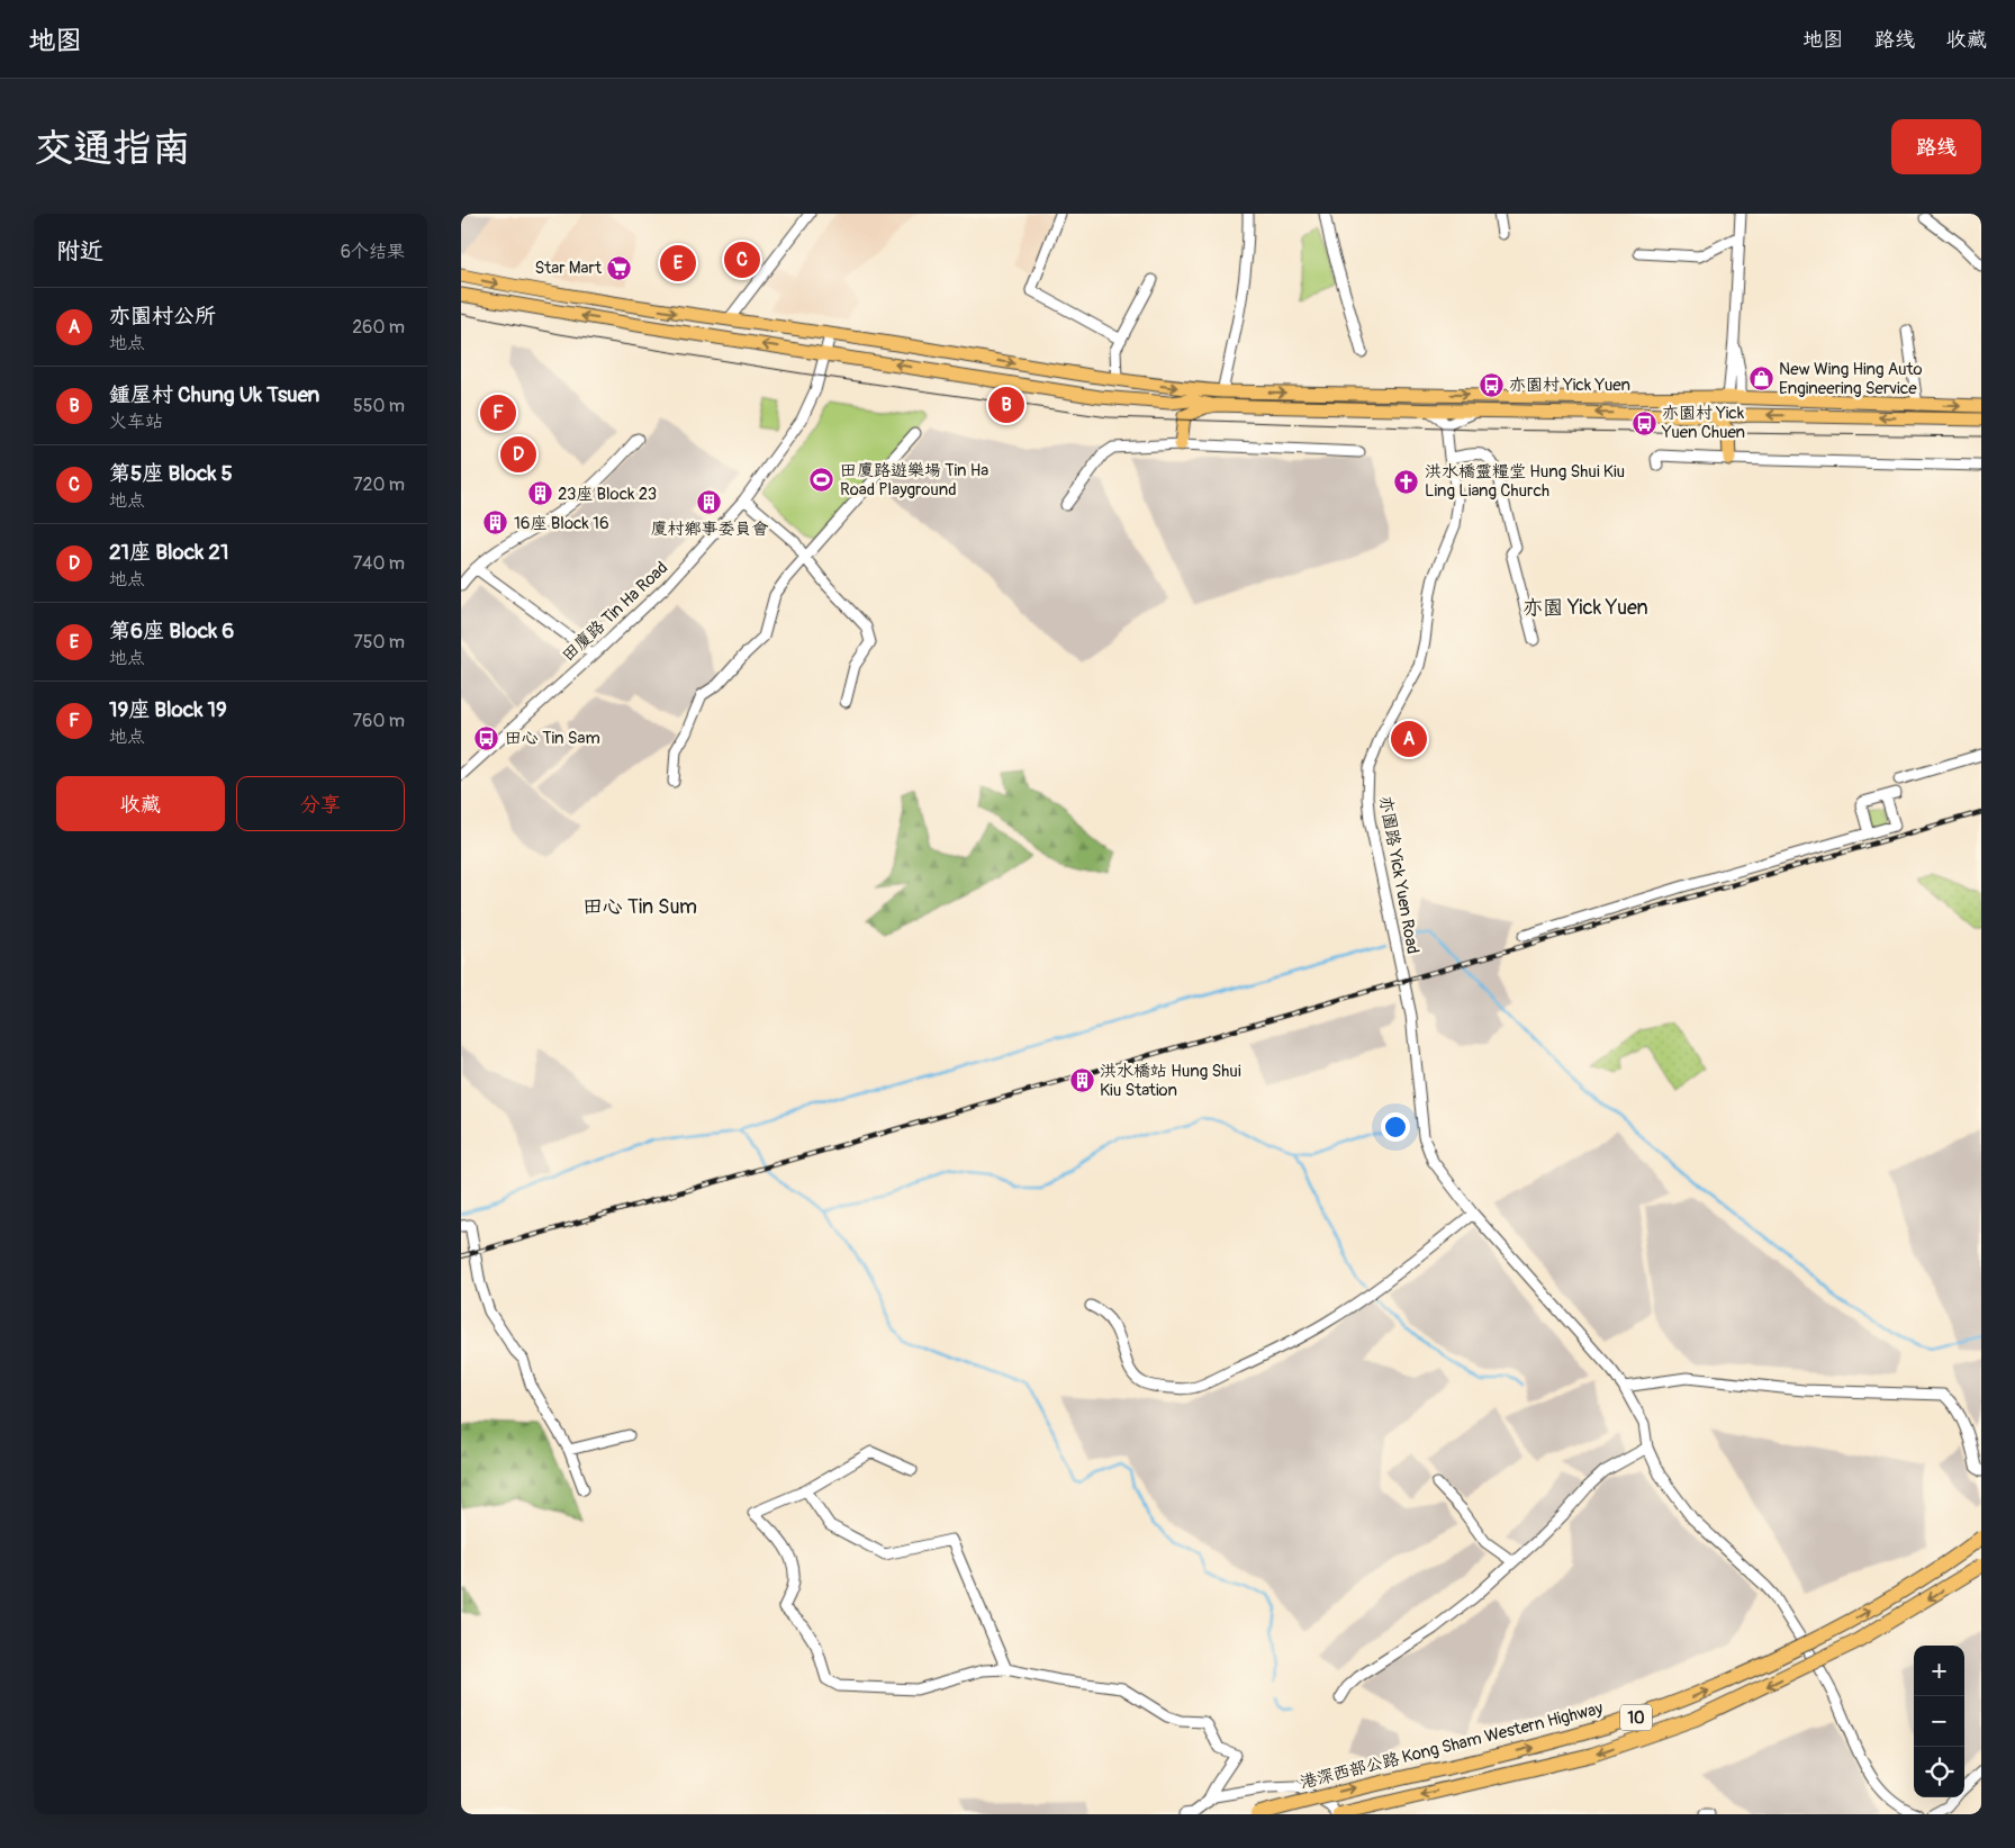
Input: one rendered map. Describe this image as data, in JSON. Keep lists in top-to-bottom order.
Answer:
{
  "streets": {
    "highway": ["10", "港深西部公路 Kong Sham Western Highway"],
    "street": ["田廈路 Tin Ha Road", "亦園路 Yick Yuen Road"]
  },
  "districts": ["亦園 Yick Yuen", "田心 Tin Sum"],
  "places": {
    "supermarket": ["Star Mart"],
    "shop": ["New Wing Hing Auto Engineering Service"],
    "bus stop": ["亦園村 Yick Yuen", "亦園村 Yick Yuen Chuen", "田心 Tin Sam"],
    "sports": ["田廈路遊樂場 Tin Ha Road Playground"],
    "church": ["洪水橋靈糧堂 Hung Shui Kiu Ling Liang Church"],
    "building": [
      "23座 Block 23",
      "廈村鄉事委員會",
      "16座 Block 16",
      "洪水橋站 Hung Shui Kiu Station"
    ]
  },
  "page": {
    "header": "地图",
    "nav": ["地图", "路线", "收藏"],
    "buttons": [
      "路线",
      ["收藏", "分享"]
    ],
    "title": "交通指南",
    "heading": ["附近", "6个结果"],
    "pins": [
      "C",
      "E",
      "B",
      "F",
      "D",
      "A"
    ],
    "list": [
      {
        "mark": "A",
        "name": "亦園村公所",
        "note": "地点",
        "value": "260 m"
      },
      {
        "mark": "B",
        "name": "鍾屋村 Chung Uk Tsuen",
        "note": "火车站",
        "value": "550 m"
      },
      {
        "mark": "C",
        "name": "第5座 Block 5",
        "note": "地点",
        "value": "720 m"
      },
      {
        "mark": "D",
        "name": "21座 Block 21",
        "note": "地点",
        "value": "740 m"
      },
      {
        "mark": "E",
        "name": "第6座 Block 6",
        "note": "地点",
        "value": "750 m"
      },
      {
        "mark": "F",
        "name": "19座 Block 19",
        "note": "地点",
        "value": "760 m"
      }
    ],
    "map_buttons": ["+", "−"]
  }
}
